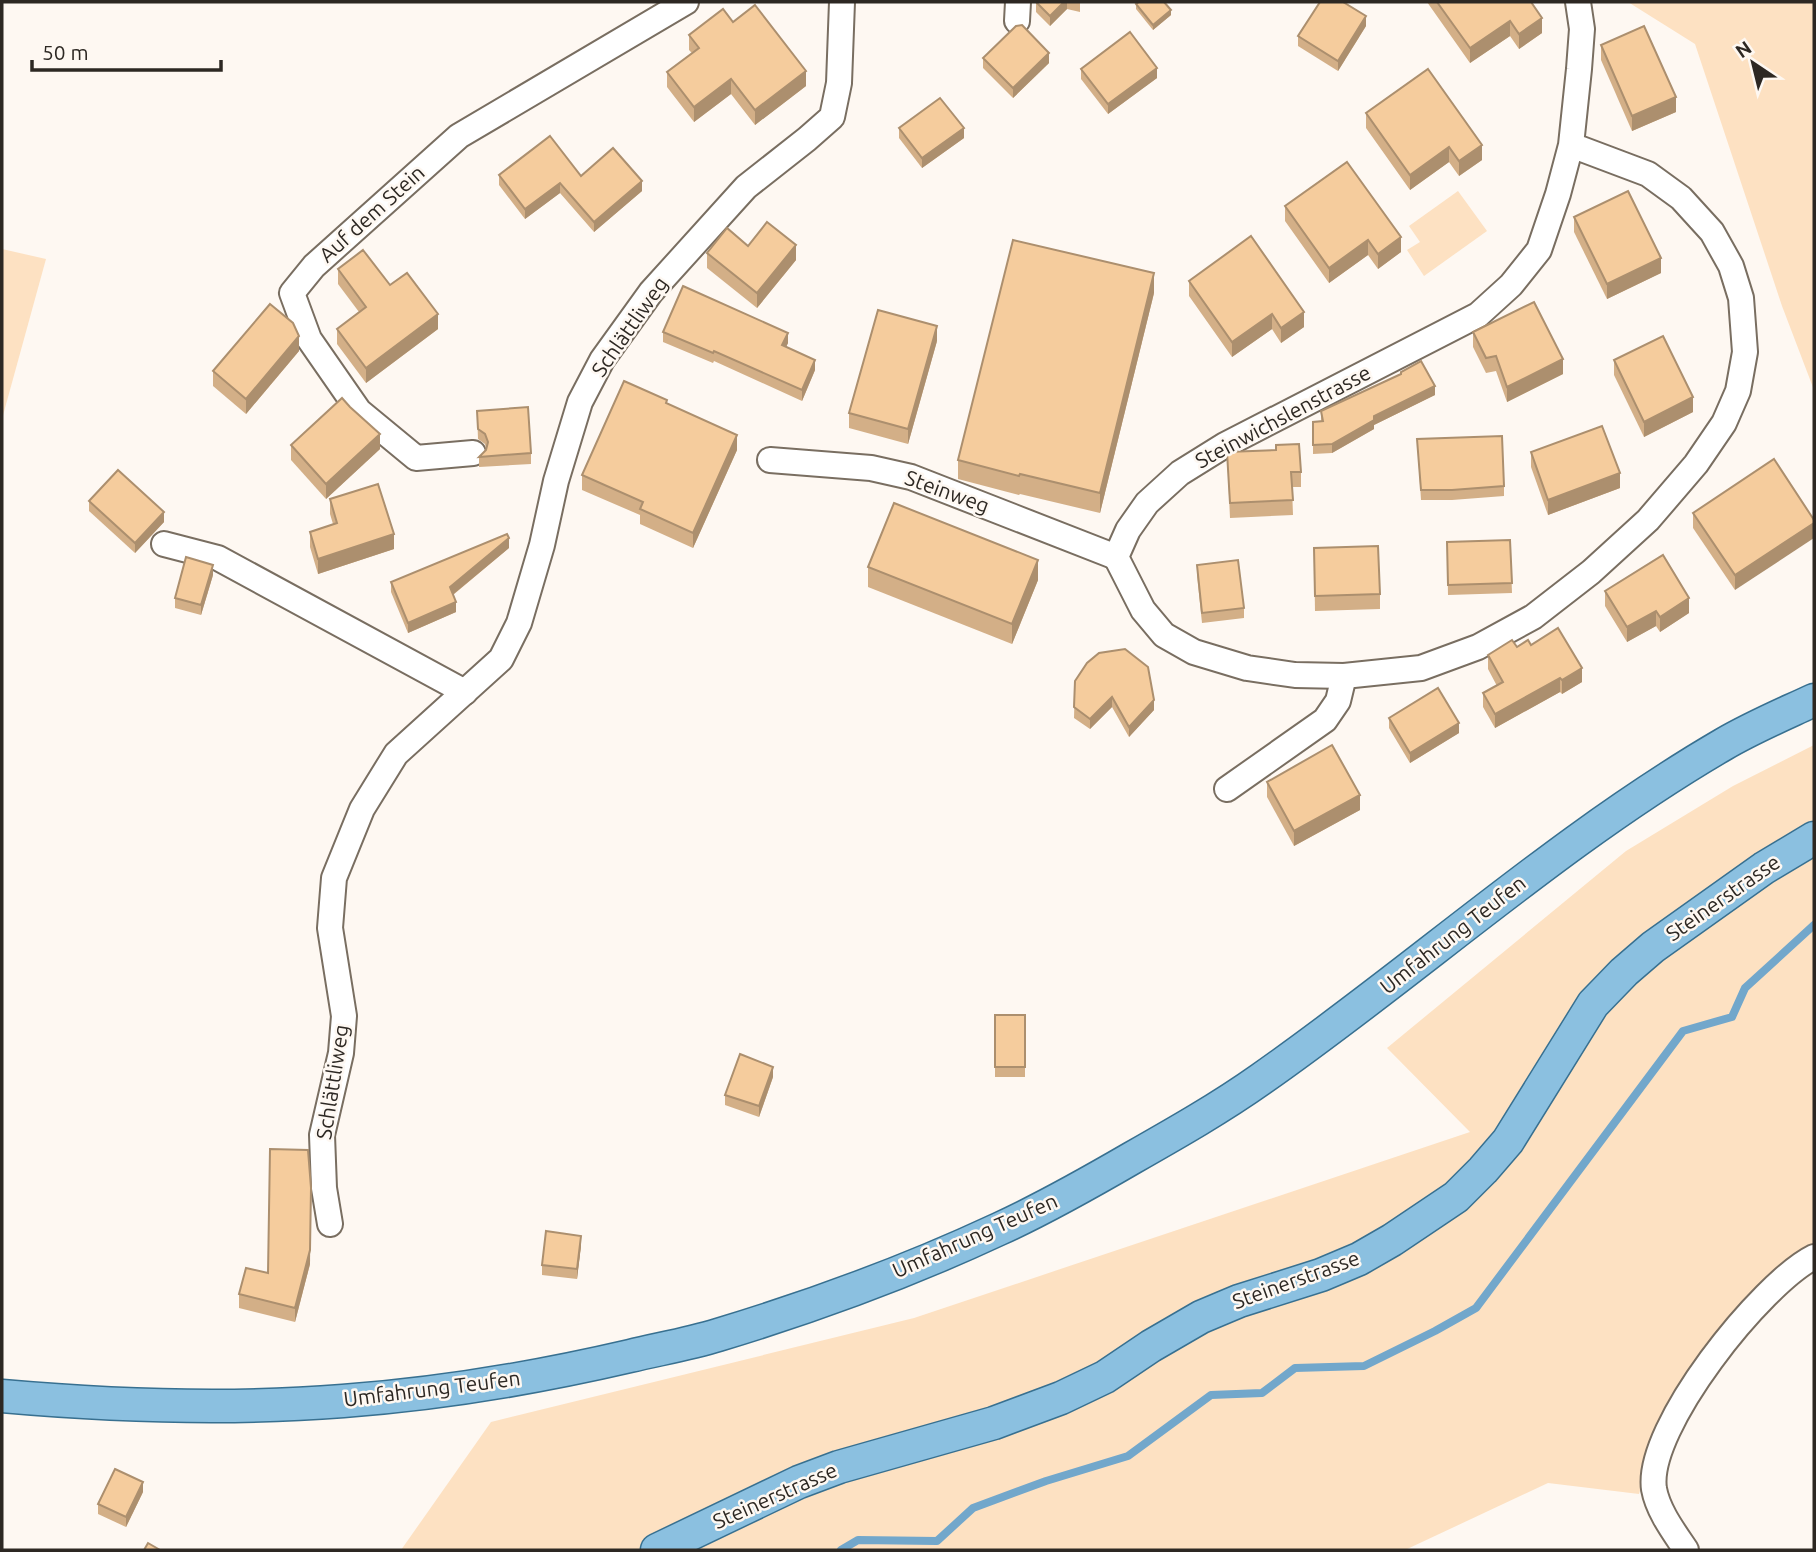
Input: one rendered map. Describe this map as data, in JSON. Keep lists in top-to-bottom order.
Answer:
{
  "streets": {
    "main road": ["Steinerstrasse", "Umfahrung Teufen"],
    "street": [
      "Auf dem Stein",
      "Schlättliweg",
      "Steinwichslenstrasse",
      "Steinweg"
    ]
  },
  "crossings": [
    ["Steinwichslenstrasse", "Steinweg"]
  ],
  "scale_bar": "50 m",
  "north": "top left"
}
